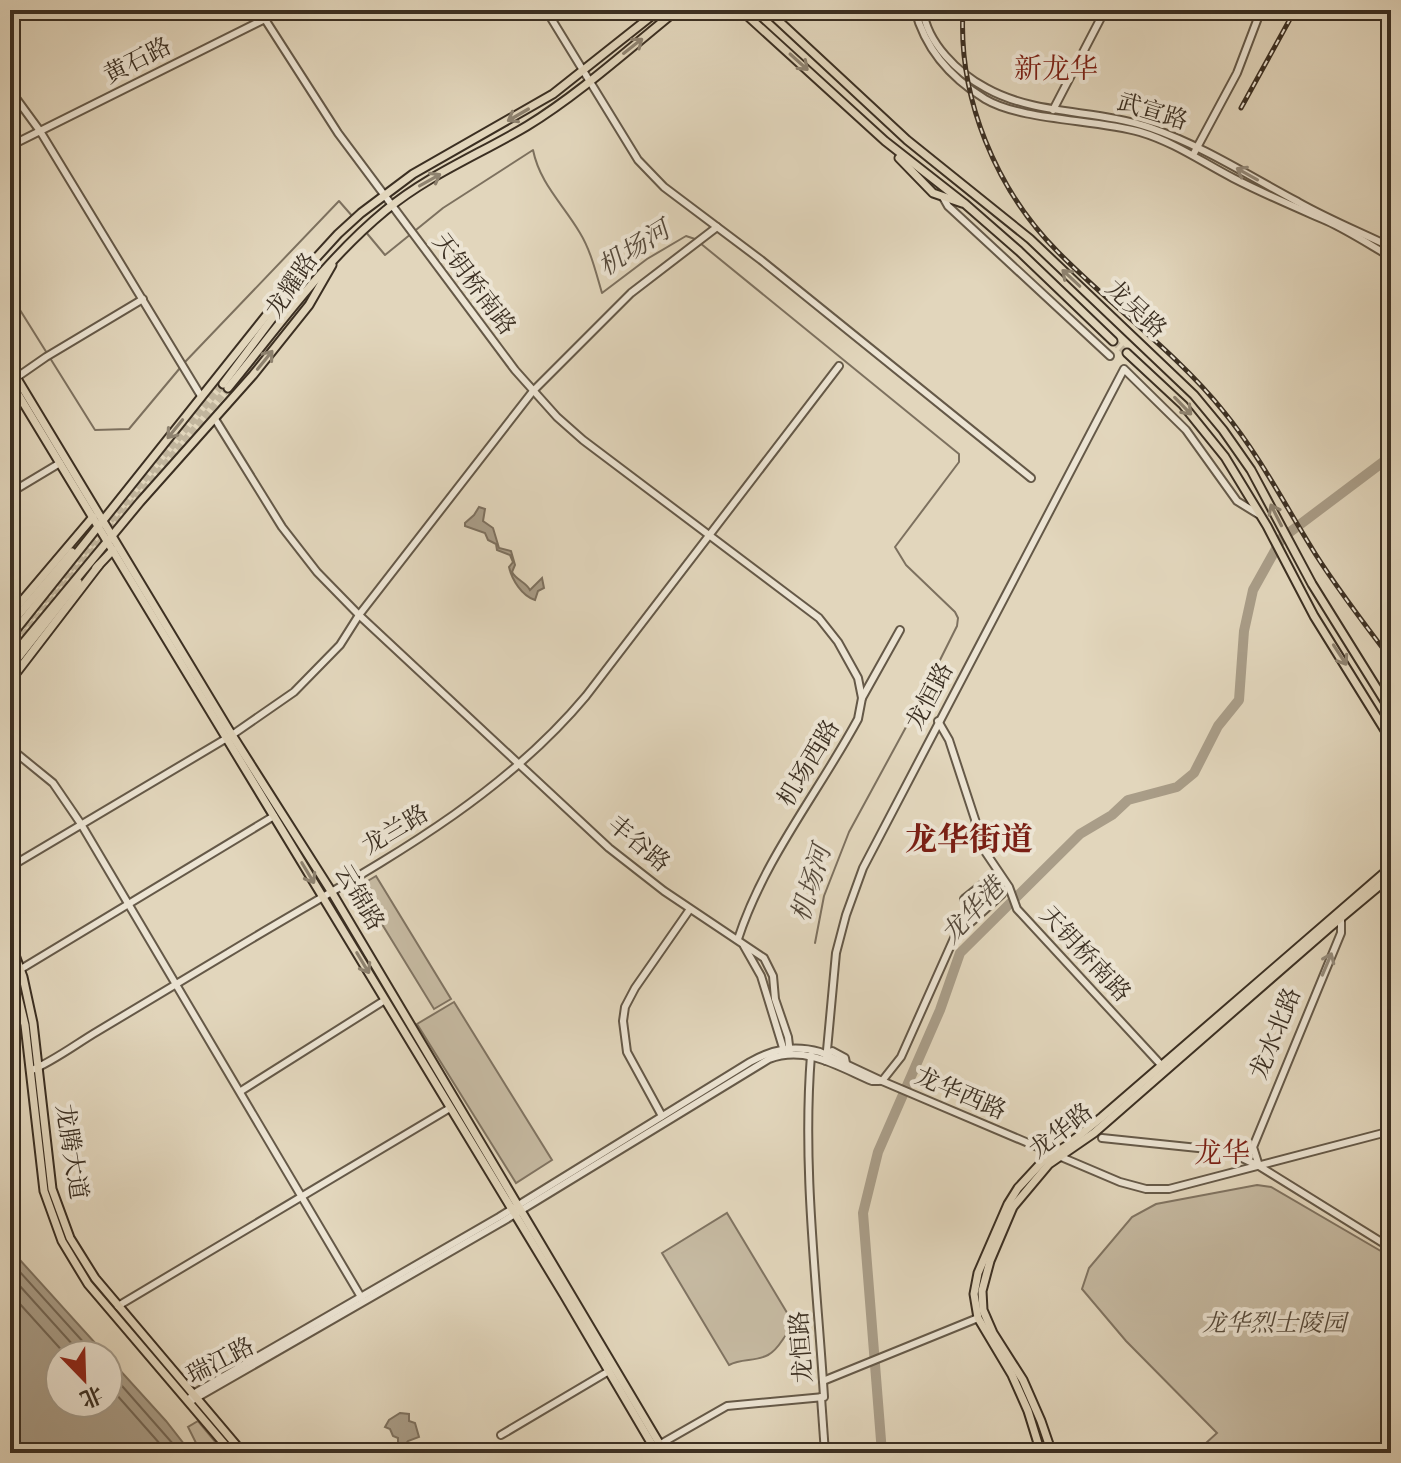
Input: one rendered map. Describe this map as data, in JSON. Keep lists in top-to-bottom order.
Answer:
{
  "streets": {
    "main road": [
      "龙耀路",
      "龙吴路",
      "云锦路",
      "龙华路",
      "龙腾大道"
    ],
    "street": [
      "黄石路",
      "武宣路",
      "天钥桥南路",
      "龙恒路",
      "机场西路",
      "龙兰路",
      "丰谷路",
      "龙水北路",
      "龙华西路",
      "瑞江路"
    ]
  },
  "crossings": [
    ["黄石路", "天钥桥南路"],
    ["天钥桥南路", "龙耀路"],
    ["天钥桥南路", "龙恒路"],
    ["天钥桥南路", "机场西路"],
    ["天钥桥南路", "龙兰路"],
    ["天钥桥南路", "龙华路"],
    ["龙耀路", "云锦路"],
    ["龙吴路", "龙恒路"],
    ["龙恒路", "龙华西路"],
    ["机场西路", "龙兰路"],
    ["机场西路", "丰谷路"],
    ["龙兰路", "丰谷路"],
    ["龙兰路", "云锦路"],
    ["龙兰路", "龙腾大道"],
    ["丰谷路", "龙华西路"],
    ["丰谷路", "瑞江路"],
    ["云锦路", "瑞江路"],
    ["龙水北路", "龙华西路"],
    ["龙水北路", "龙华路"],
    ["龙华西路", "龙华路"],
    ["龙华西路", "瑞江路"],
    ["龙腾大道", "瑞江路"]
  ],
  "one_way": ["龙水北路"],
  "districts": ["新龙华", "龙华街道", "龙华"],
  "water": ["机场河", "龙华港"],
  "parks": ["龙华烈士陵园"],
  "north": "bottom right"
}
